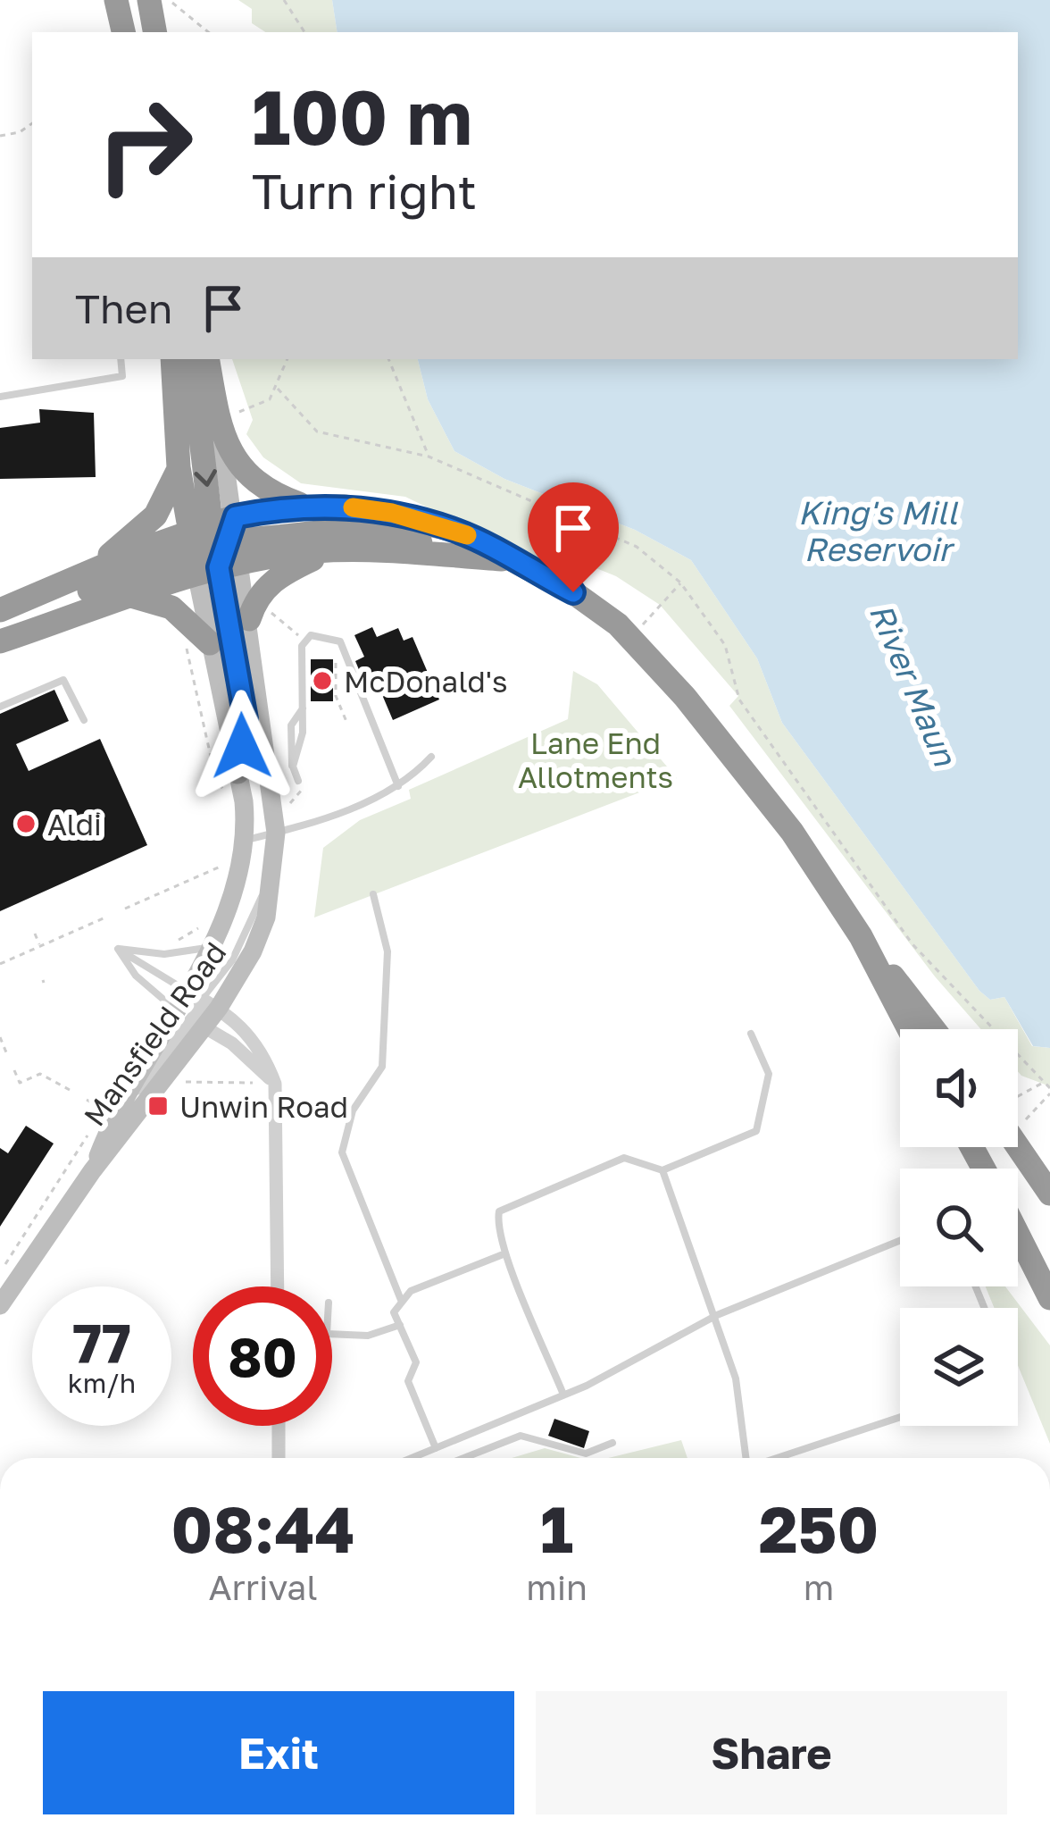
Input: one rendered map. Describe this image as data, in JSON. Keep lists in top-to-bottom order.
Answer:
{
  "streets": {
    "highway": ["Mansfield Road"]
  },
  "water": ["King's Mill Reservoir", "River Maun"],
  "parks": ["Lane End Allotments"],
  "places": {
    "other": ["McDonald's", "Aldi"],
    "transit": ["Unwin Road"]
  },
  "page": {
    "turn": ["100 m", "Turn right"],
    "then": "Then",
    "speed": "77 km/h",
    "limit": "80",
    "eta": [
      "08:44",
      "Arrival",
      "1",
      "min",
      "250",
      "m"
    ],
    "buttons": ["Exit", "Share"]
  }
}
